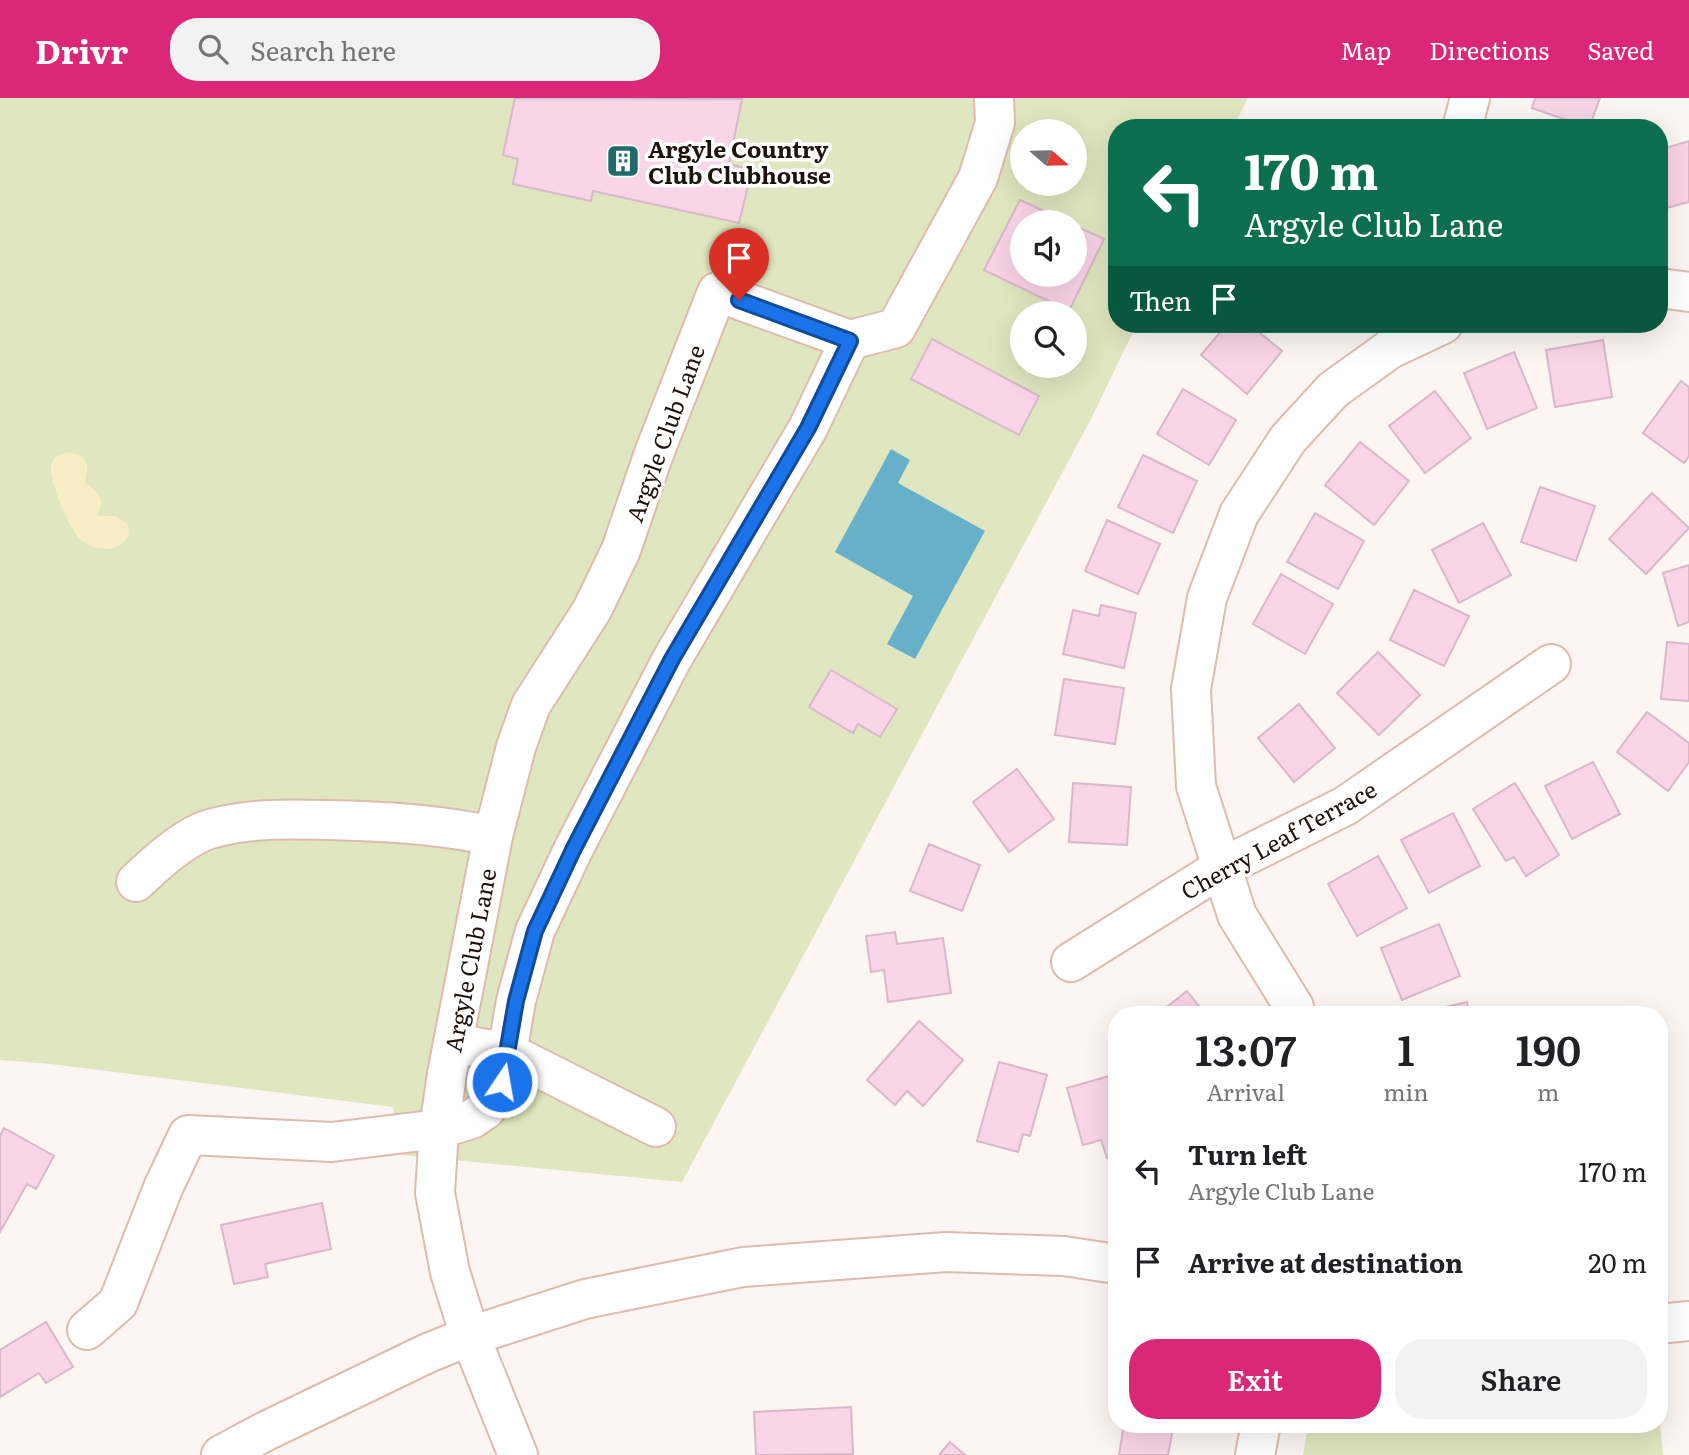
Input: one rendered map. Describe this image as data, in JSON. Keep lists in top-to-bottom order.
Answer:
{
  "streets": {
    "street": ["Argyle Club Lane", "Cherry Leaf Terrace"]
  },
  "places": {
    "building": ["Argyle Country Club Clubhouse"]
  },
  "north": "right",
  "page": {
    "header": "Drivr",
    "search": "Search here",
    "nav": ["Map", "Directions", "Saved"],
    "turn": ["170 m", "Argyle Club Lane"],
    "then": "Then",
    "eta": [
      "13:07",
      "Arrival",
      "1",
      "min",
      "190",
      "m"
    ],
    "list": [
      {
        "name": "Turn left",
        "note": "Argyle Club Lane",
        "value": "170 m"
      },
      {
        "name": "Arrive at destination",
        "value": "20 m"
      }
    ],
    "buttons": ["Exit", "Share"]
  }
}
